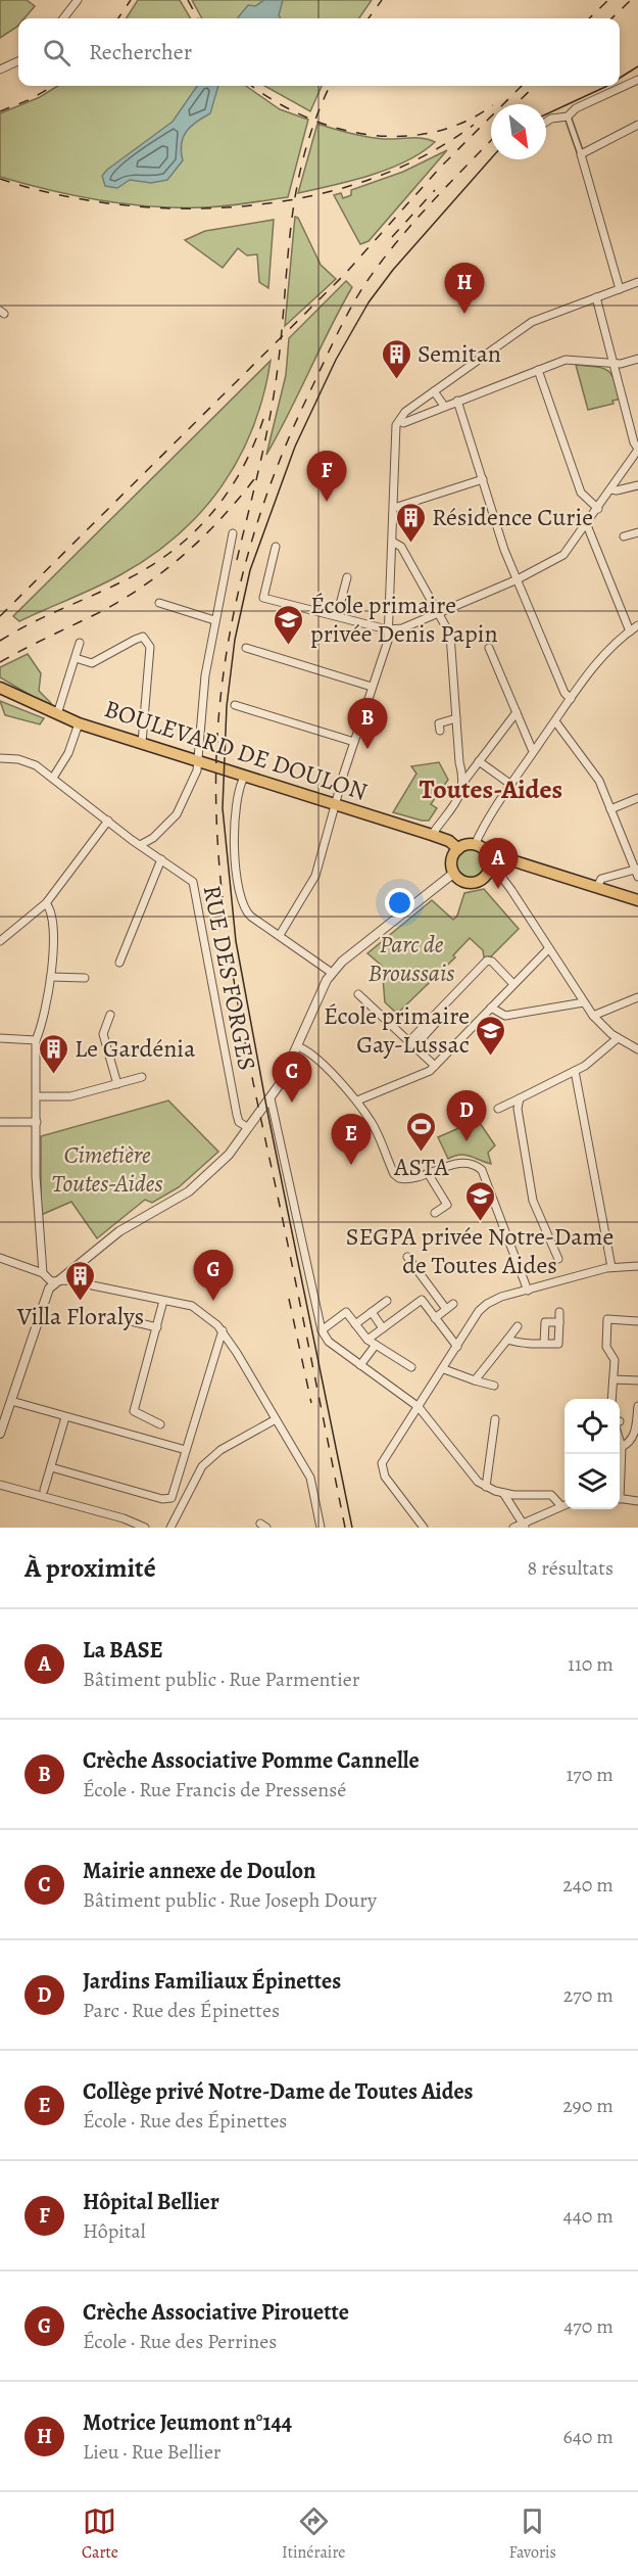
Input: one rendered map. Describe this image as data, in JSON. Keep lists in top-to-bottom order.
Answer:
{
  "streets": {
    "main road": ["BOULEVARD DE DOULON"],
    "street": ["RUE DES FORGES"]
  },
  "districts": ["Toutes-Aides"],
  "parks": ["Parc de Broussais", "Cimetière Toutes-Aides"],
  "places": {
    "building": [
      "Semitan",
      "Résidence Curie",
      "Le Gardénia",
      "Villa Floralys"
    ],
    "school or university": ["École primaire privée Denis Papin", "École primaire Gay-Lussac", "SEGPA privée Notre-Dame de Toutes Aides"],
    "sports": ["ASTA"]
  },
  "north": "bottom right",
  "page": {
    "search": "Rechercher",
    "pins": [
      "H",
      "F",
      "B",
      "A",
      "C",
      "D",
      "E",
      "G"
    ],
    "heading": ["À proximité", "8 résultats"],
    "list": [
      {
        "mark": "A",
        "name": "La BASE",
        "note": "Bâtiment public · Rue Parmentier",
        "value": "110 m"
      },
      {
        "mark": "B",
        "name": "Crèche Associative Pomme Cannelle",
        "note": "École · Rue Francis de Pressensé",
        "value": "170 m"
      },
      {
        "mark": "C",
        "name": "Mairie annexe de Doulon",
        "note": "Bâtiment public · Rue Joseph Doury",
        "value": "240 m"
      },
      {
        "mark": "D",
        "name": "Jardins Familiaux Épinettes",
        "note": "Parc · Rue des Épinettes",
        "value": "270 m"
      },
      {
        "mark": "E",
        "name": "Collège privé Notre-Dame de Toutes Aides",
        "note": "École · Rue des Épinettes",
        "value": "290 m"
      },
      {
        "mark": "F",
        "name": "Hôpital Bellier",
        "note": "Hôpital",
        "value": "440 m"
      },
      {
        "mark": "G",
        "name": "Crèche Associative Pirouette",
        "note": "École · Rue des Perrines",
        "value": "470 m"
      },
      {
        "mark": "H",
        "name": "Motrice Jeumont n°144",
        "note": "Lieu · Rue Bellier",
        "value": "640 m"
      }
    ],
    "nav": ["Carte", "Itinéraire", "Favoris"]
  }
}
